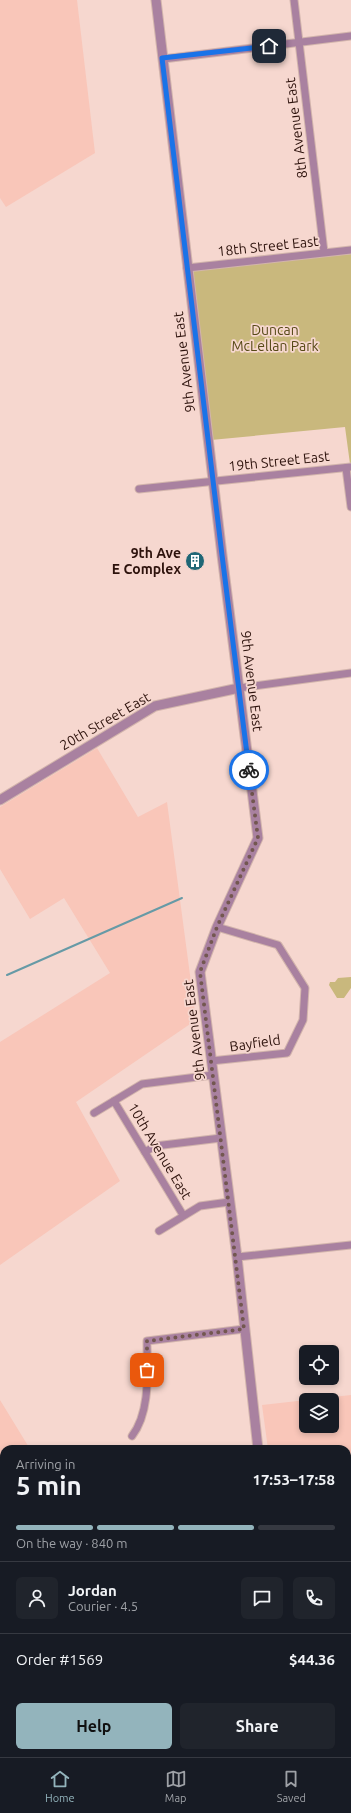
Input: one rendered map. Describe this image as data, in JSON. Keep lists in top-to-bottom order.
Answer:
{
  "streets": {
    "street": [
      "8th Avenue East",
      "18th Street East",
      "9th Avenue East",
      "19th Street East",
      "20th Street East",
      "Bayfield",
      "10th Avenue East"
    ]
  },
  "crossings": [
    ["8th Avenue East", "18th Street East"],
    ["18th Street East", "9th Avenue East"],
    ["9th Avenue East", "19th Street East"],
    ["9th Avenue East", "20th Street East"],
    ["9th Avenue East", "Bayfield"]
  ],
  "parks": ["Duncan McLellan Park"],
  "places": {
    "building": ["9th Ave E Complex"]
  },
  "page": {
    "heading": ["5 min", "Arriving in", "17:53–17:58"],
    "panel": [
      "Jordan",
      "Courier · 4.5",
      "Order #1569",
      "$44.36"
    ],
    "bar": "On the way · 840 m",
    "buttons": ["Help", "Share"],
    "tabs": ["Home", "Map", "Saved"]
  }
}
